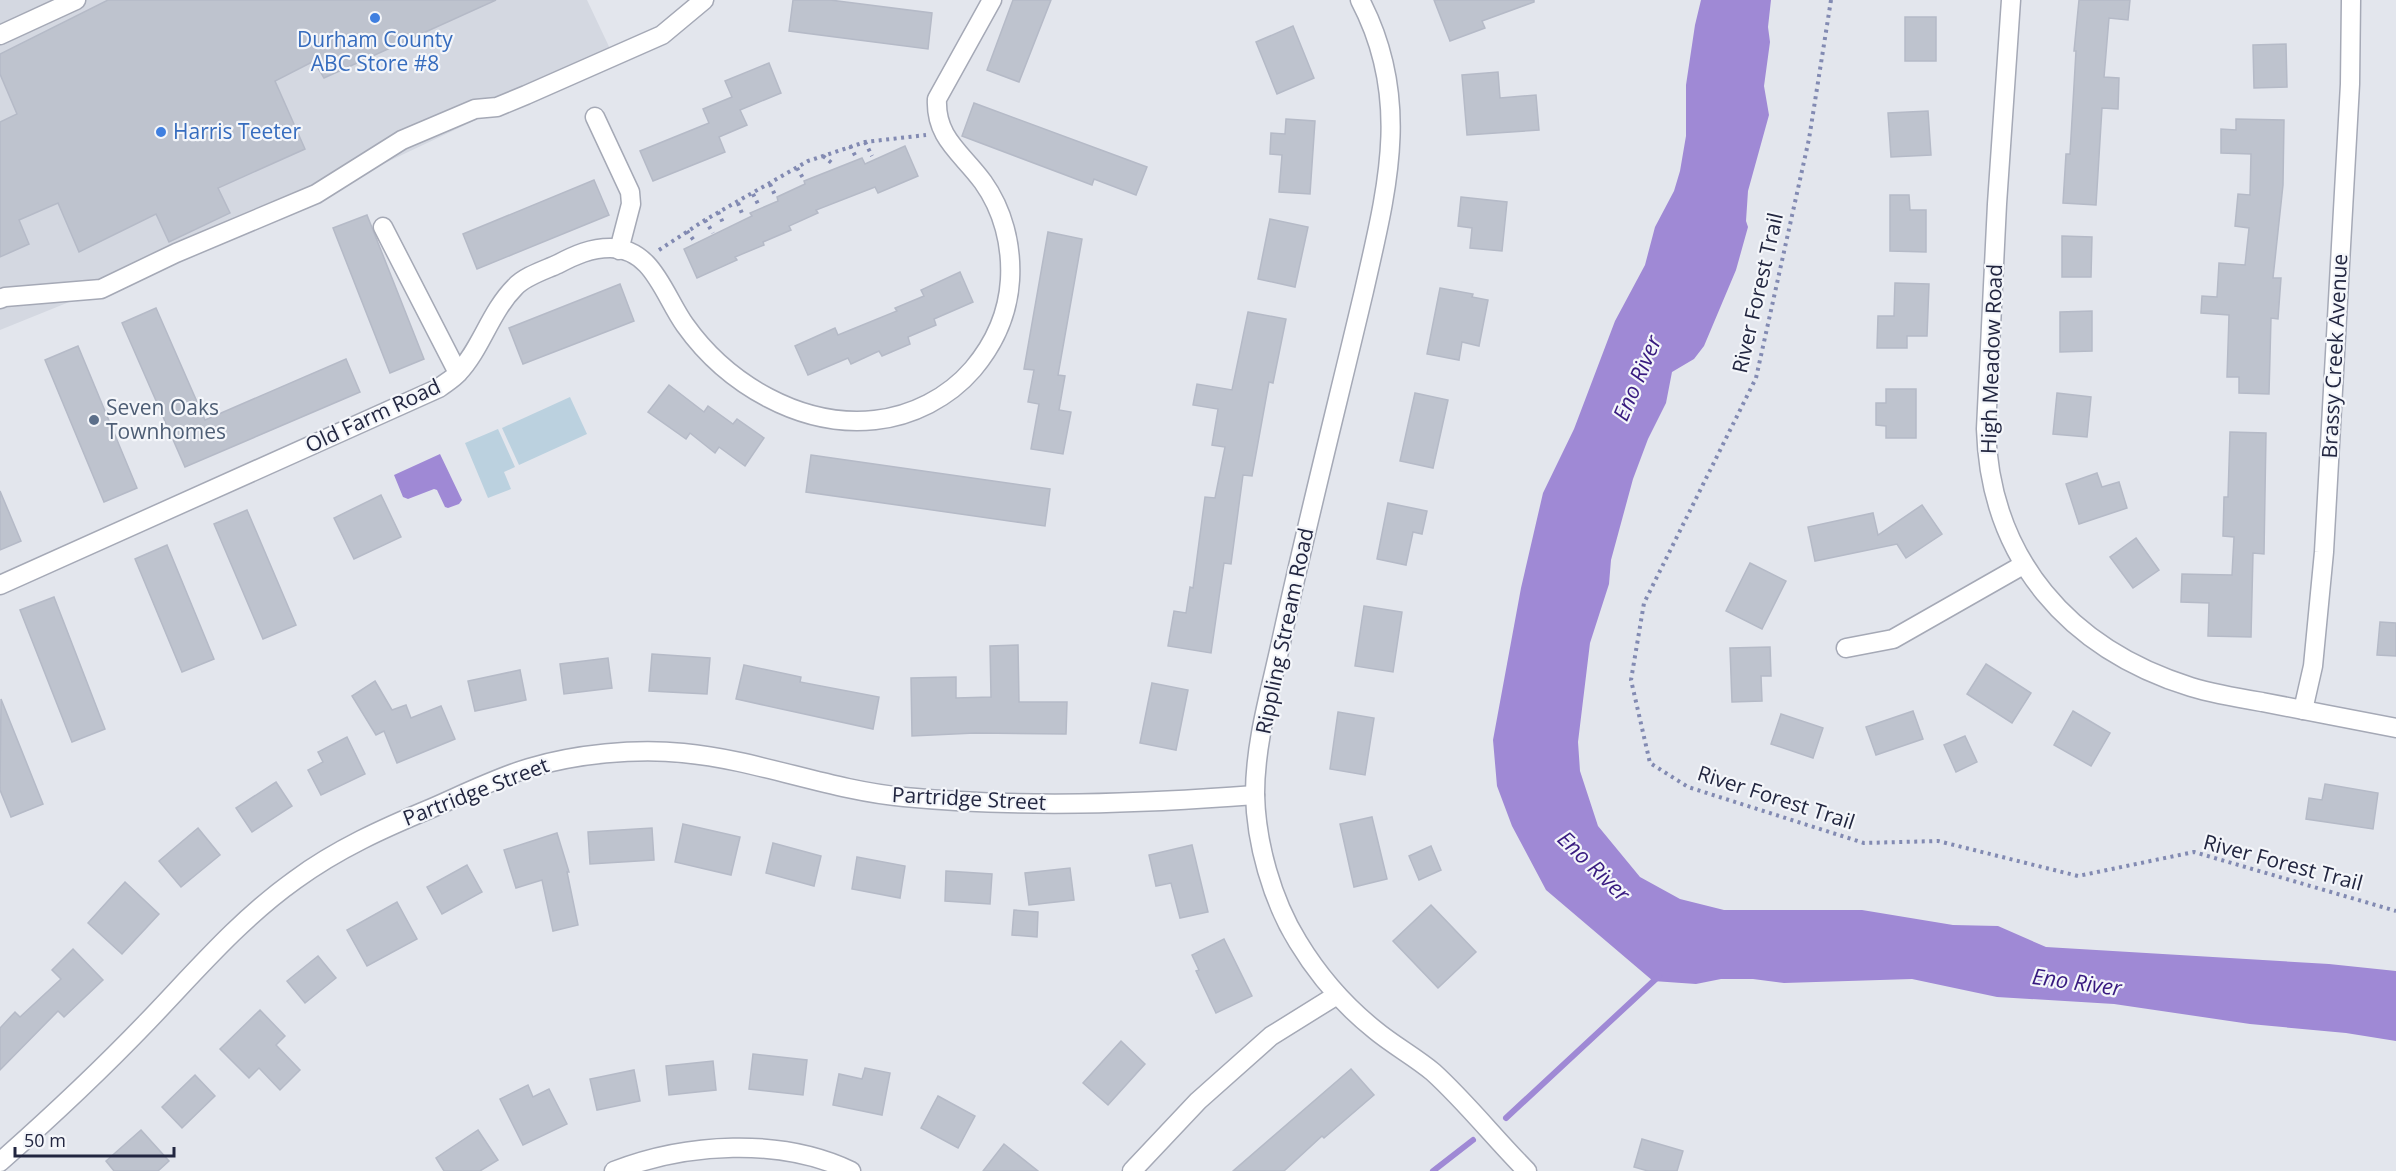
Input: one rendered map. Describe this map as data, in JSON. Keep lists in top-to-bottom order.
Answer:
{
  "streets": {
    "street": [
      "Brassy Creek Avenue",
      "High Meadow Road",
      "Old Farm Road",
      "Rippling Stream Road",
      "Partridge Street"
    ],
    "path": ["River Forest Trail"]
  },
  "crossings": [
    ["Brassy Creek Avenue", "High Meadow Road"],
    ["Rippling Stream Road", "Partridge Street"]
  ],
  "water": ["Eno River"],
  "places": ["Durham County ABC Store #8", "Harris Teeter", "Seven Oaks Townhomes"],
  "scale_bar": "50 m"
}
